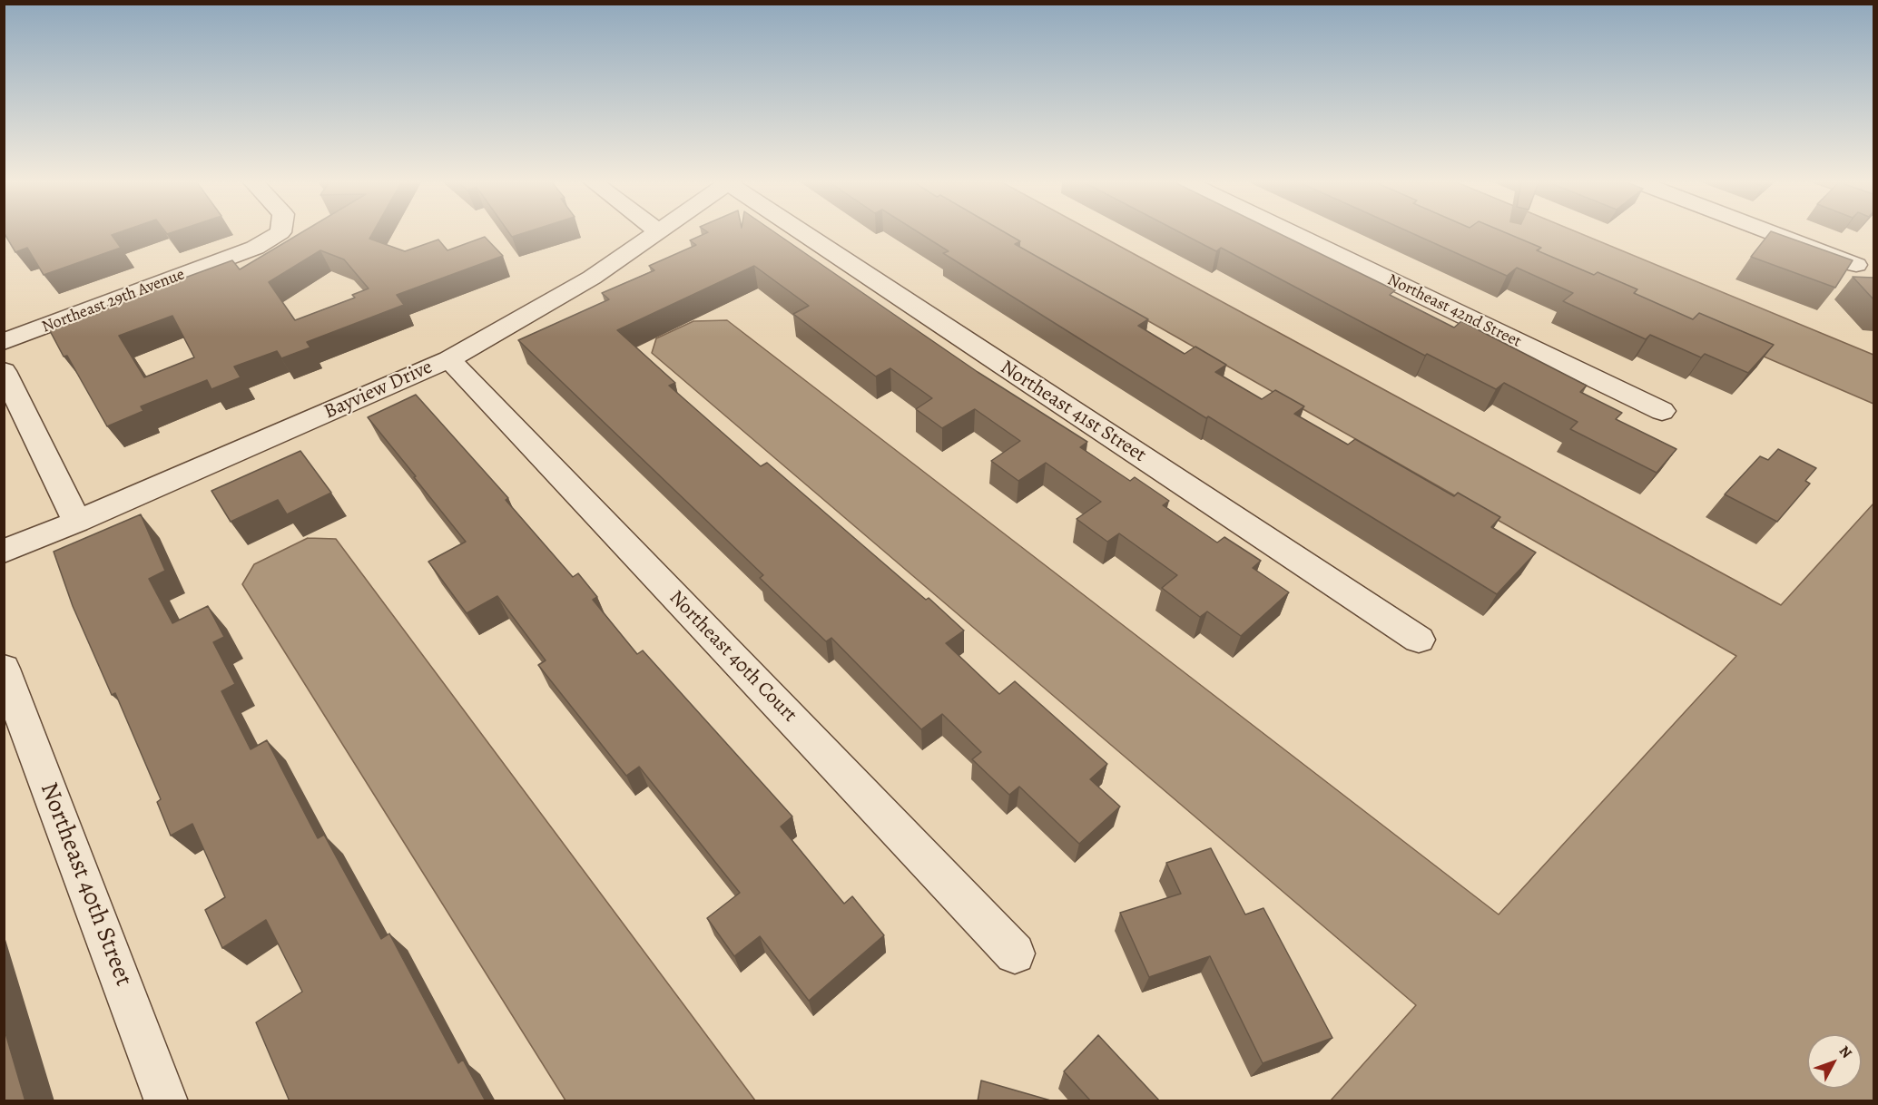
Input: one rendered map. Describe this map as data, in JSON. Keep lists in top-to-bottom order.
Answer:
{
  "streets": {
    "street": [
      "Northeast 29th Avenue",
      "Northeast 42nd Street",
      "Bayview Drive",
      "Northeast 41st Street",
      "Northeast 40th Court",
      "Northeast 40th Street"
    ]
  },
  "crossings": [
    ["Bayview Drive", "Northeast 40th Court"]
  ],
  "north": "top right"
}
